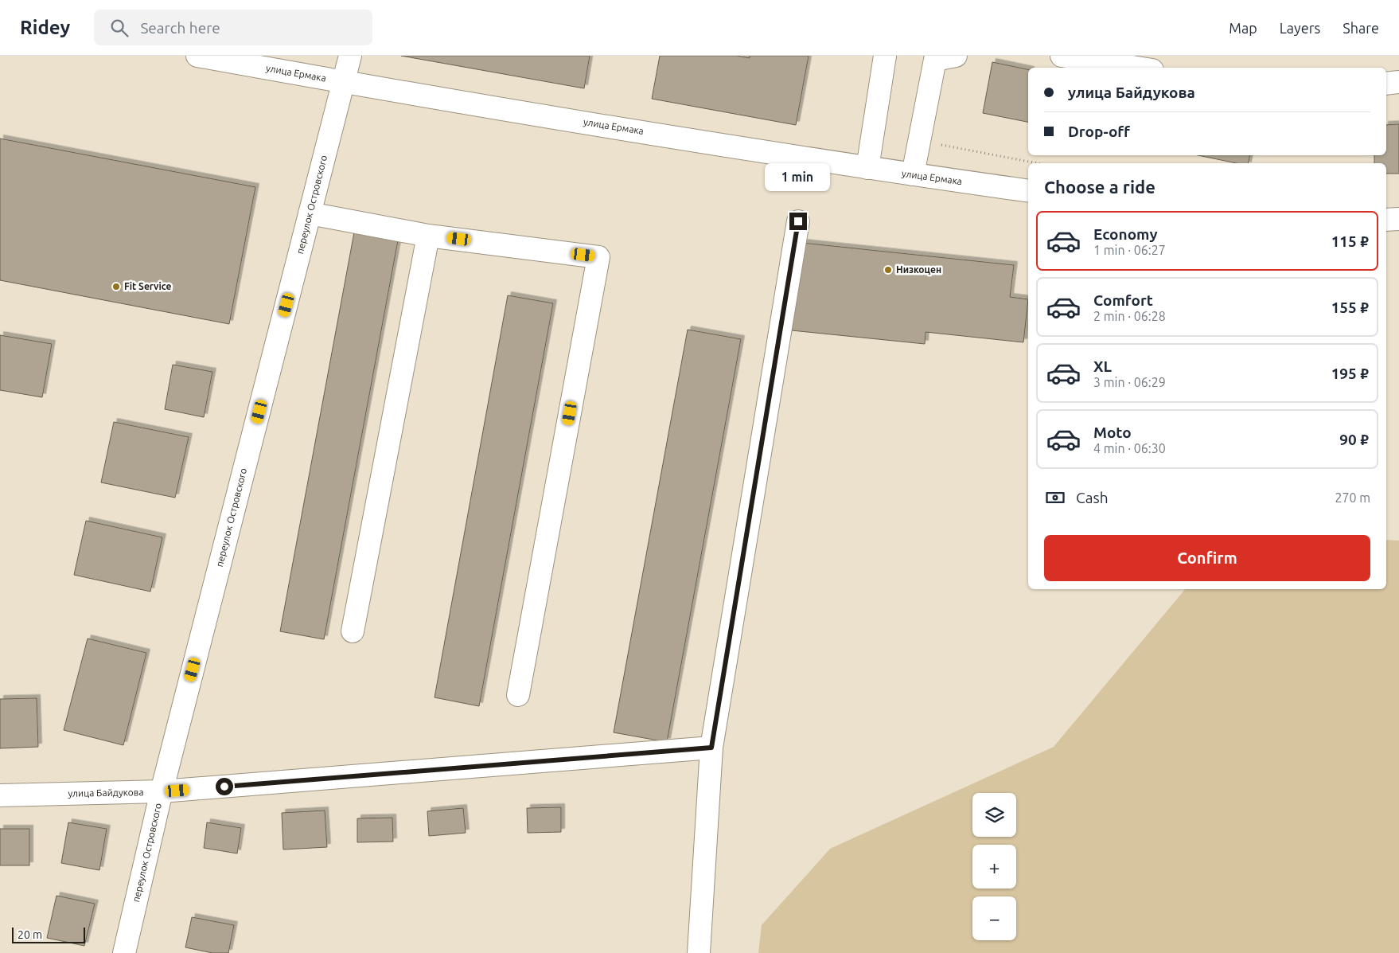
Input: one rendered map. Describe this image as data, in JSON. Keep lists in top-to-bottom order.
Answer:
{
  "streets": {
    "street": ["улица Ермака", "переулок Островского", "улица Байдукова"]
  },
  "crossings": [
    ["улица Ермака", "переулок Островского"],
    ["переулок Островского", "улица Байдукова"]
  ],
  "places": ["Низкоцен", "Fit Service"],
  "scale_bar": "20 m",
  "page": {
    "header": "Ridey",
    "search": "Search here",
    "nav": ["Map", "Layers", "Share"],
    "banner": ["улица Байдукова", "Drop-off"],
    "bubble": "1 min",
    "heading": "Choose a ride",
    "list": [
      {
        "name": "Economy",
        "note": "1 min · 06:27",
        "value": "115 ₽"
      },
      {
        "name": "Comfort",
        "note": "2 min · 06:28",
        "value": "155 ₽"
      },
      {
        "name": "XL",
        "note": "3 min · 06:29",
        "value": "195 ₽"
      },
      {
        "name": "Moto",
        "note": "4 min · 06:30",
        "value": "90 ₽"
      }
    ],
    "pay": ["Cash", "270 m"],
    "buttons": "Confirm",
    "map_buttons": ["+", "−"],
    "scale": "20 m"
  }
}
